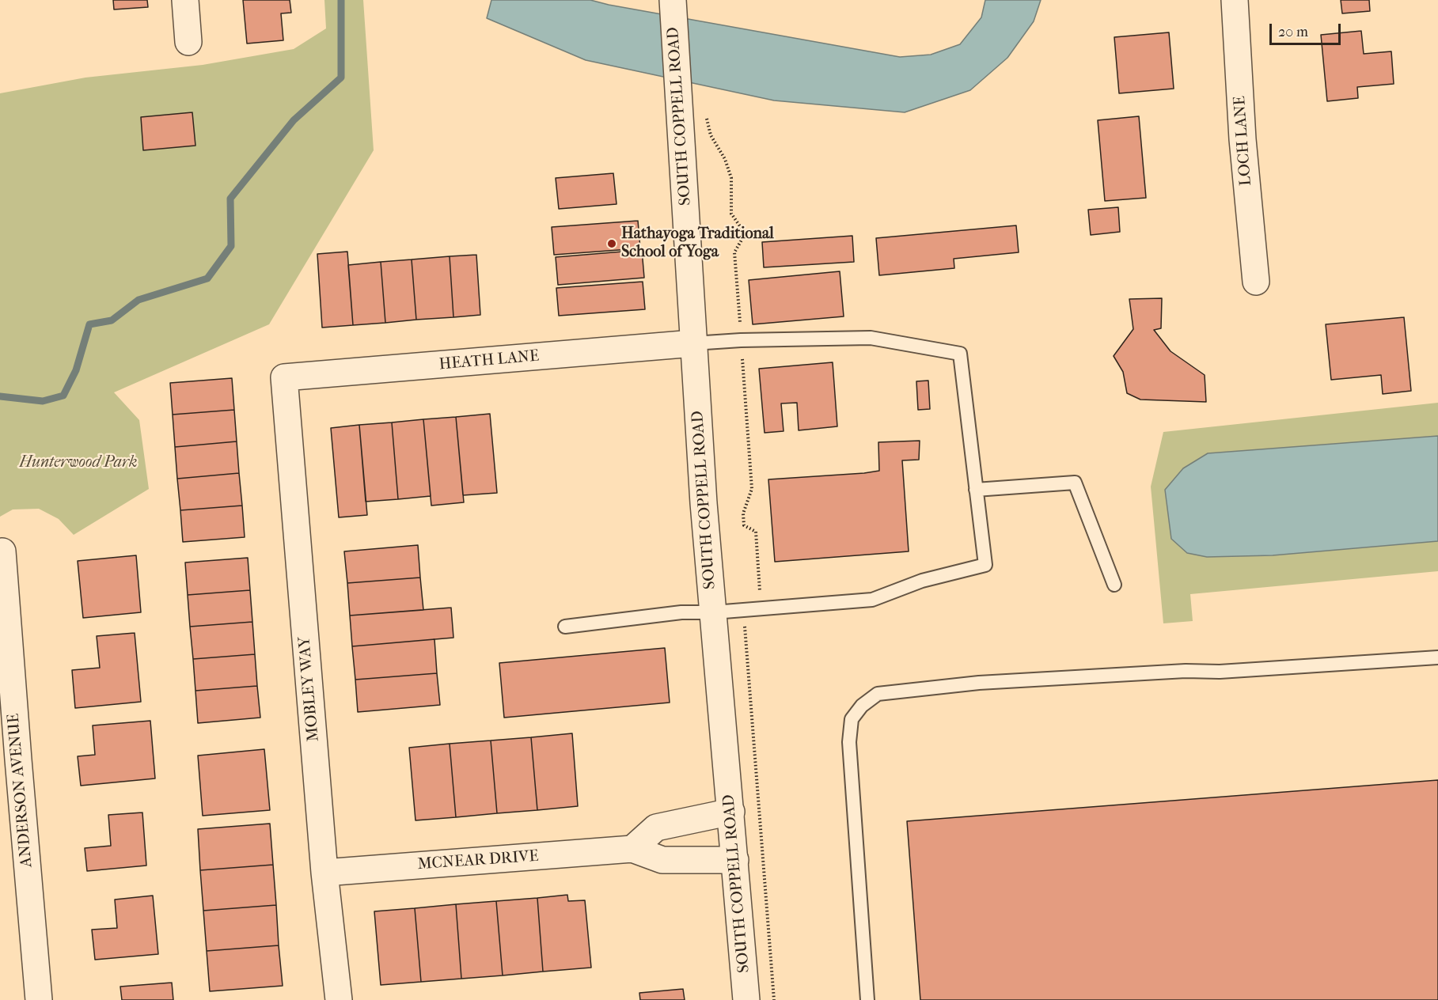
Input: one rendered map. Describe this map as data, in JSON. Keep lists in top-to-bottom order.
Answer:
{
  "streets": {
    "street": [
      "SOUTH COPPELL ROAD",
      "LOCH LANE",
      "HEATH LANE",
      "MOBLEY WAY",
      "ANDERSON AVENUE",
      "MCNEAR DRIVE"
    ]
  },
  "crossings": [
    ["SOUTH COPPELL ROAD", "HEATH LANE"],
    ["SOUTH COPPELL ROAD", "MCNEAR DRIVE"],
    ["HEATH LANE", "MOBLEY WAY"],
    ["MOBLEY WAY", "MCNEAR DRIVE"]
  ],
  "parks": ["Hunterwood Park"],
  "places": ["Hathayoga Traditional School of Yoga"],
  "scale_bar": "20 m"
}
